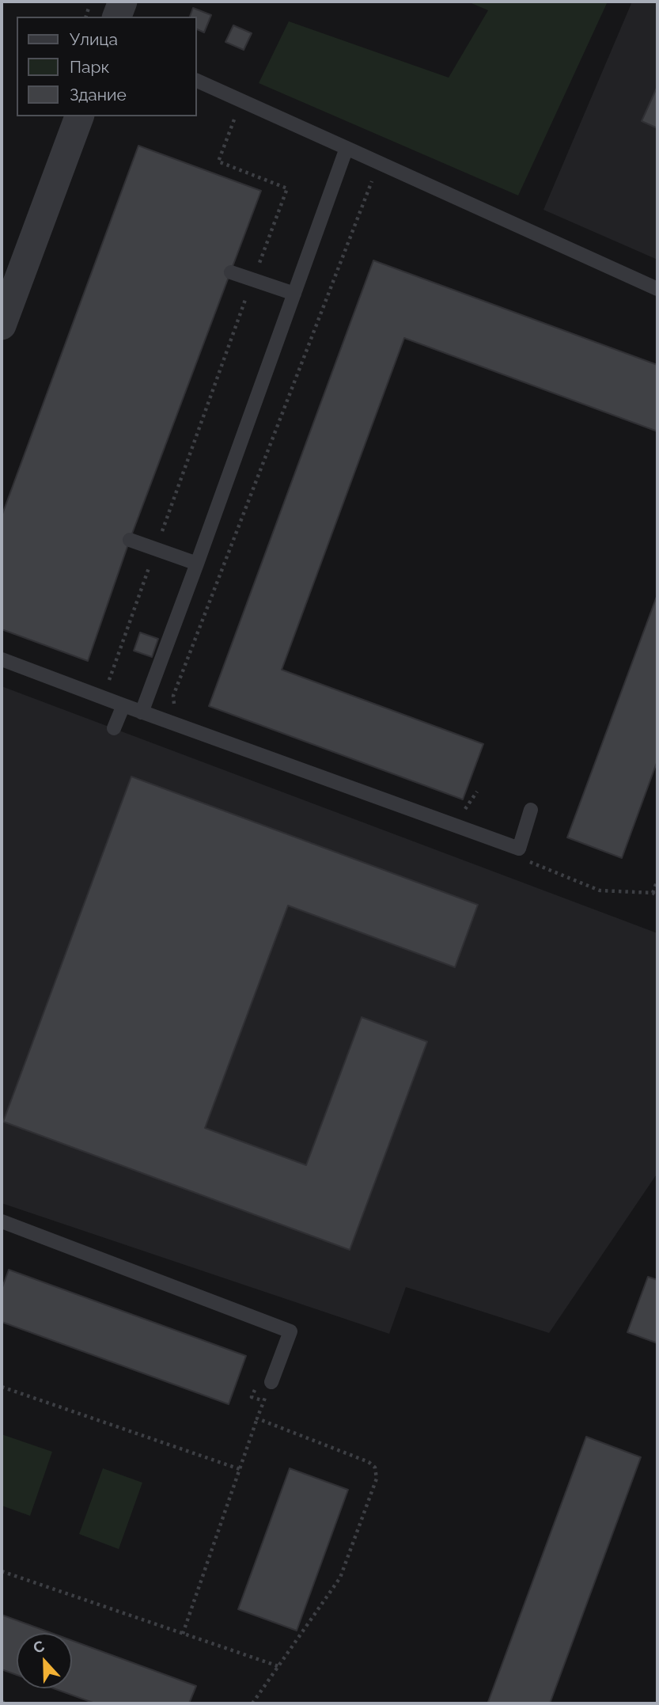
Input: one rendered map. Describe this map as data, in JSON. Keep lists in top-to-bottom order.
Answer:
{
  "legend": ["Улица", "Парк", "Здание"],
  "north": "top"
}
